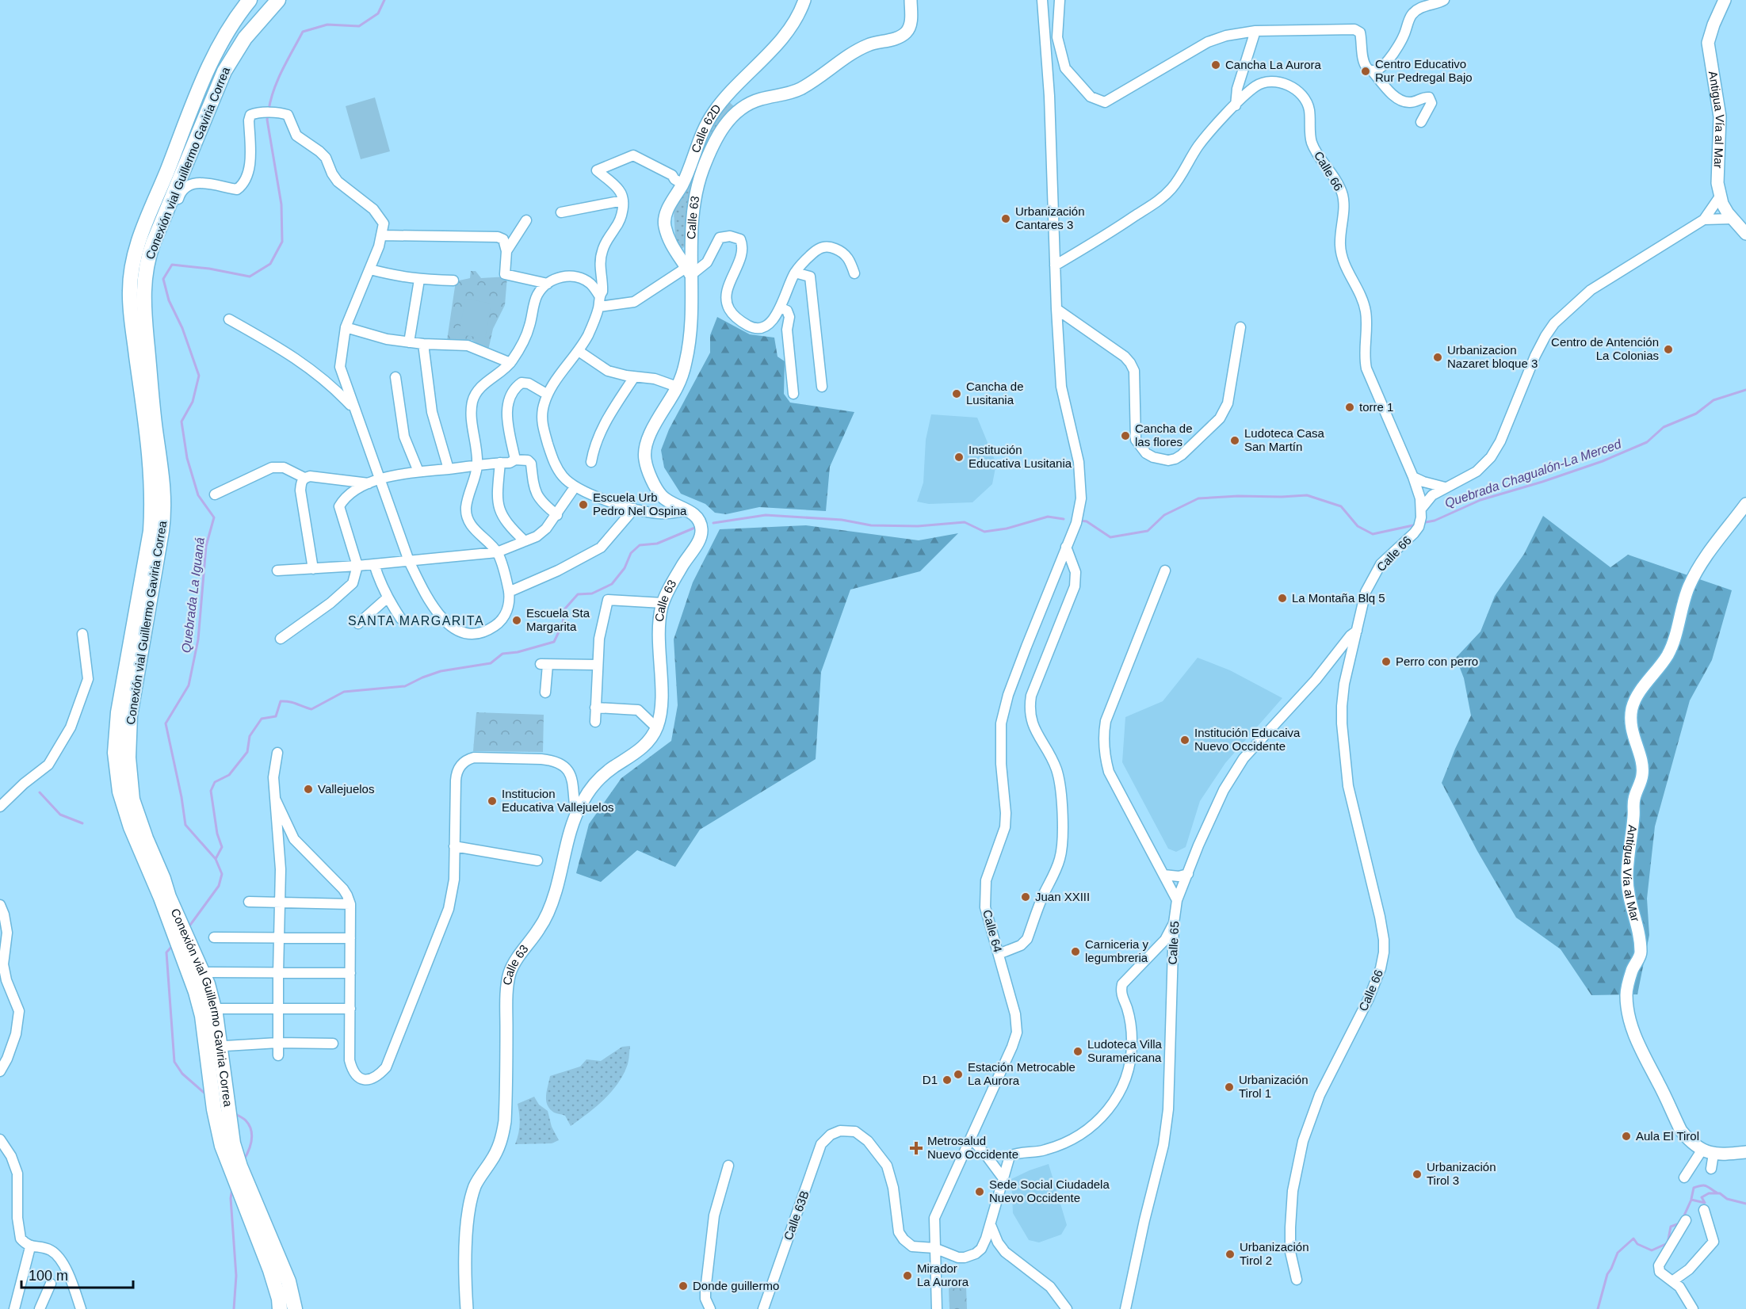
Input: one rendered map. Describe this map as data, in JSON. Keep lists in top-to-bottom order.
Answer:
{
  "streets": {
    "highway": ["Conexión vial Guillermo Gaviria Correa"],
    "main road": ["Antigua Vía al Mar", "Calle 62D", "Calle 63"],
    "street": [
      "Calle 66",
      "Calle 64",
      "Calle 65",
      "Calle 63B"
    ]
  },
  "crossings": [
    ["Calle 62D", "Calle 63"],
    ["Calle 66", "Calle 64"],
    ["Calle 66", "Calle 65"],
    ["Calle 64", "Calle 63B"]
  ],
  "districts": ["SANTA MARGARITA"],
  "water": ["Quebrada Chagualón-La Merced", "Quebrada La Iguaná"],
  "places": {
    "other": [
      "Cancha La Aurora",
      "Centro Educativo Rur Pedregal Bajo",
      "Urbanización Cantares 3",
      "Centro de Antención La Colonias",
      "Urbanizacion Nazaret bloque 3",
      "Cancha de Lusitania",
      "torre 1",
      "Cancha de las flores",
      "Ludoteca Casa San Martín",
      "Institución Educativa Lusitania",
      "Escuela Urb Pedro Nel Ospina",
      "La Montaña Blq 5",
      "Escuela Sta Margarita",
      "Perro con perro",
      "Institución Educaiva Nuevo Occidente",
      "Vallejuelos",
      "Institucion Educativa Vallejuelos",
      "Juan XXIII",
      "Carniceria y legumbreria",
      "Ludoteca Villa Suramericana",
      "Estación Metrocable La Aurora",
      "D1",
      "Urbanización Tirol 1",
      "Aula El Tirol",
      "Urbanización Tirol 3",
      "Sede Social Ciudadela Nuevo Occidente",
      "Urbanización Tirol 2",
      "Mirador La Aurora",
      "Donde guillermo"
    ],
    "health": ["Metrosalud Nuevo Occidente"]
  },
  "scale_bar": "100 m"
}
